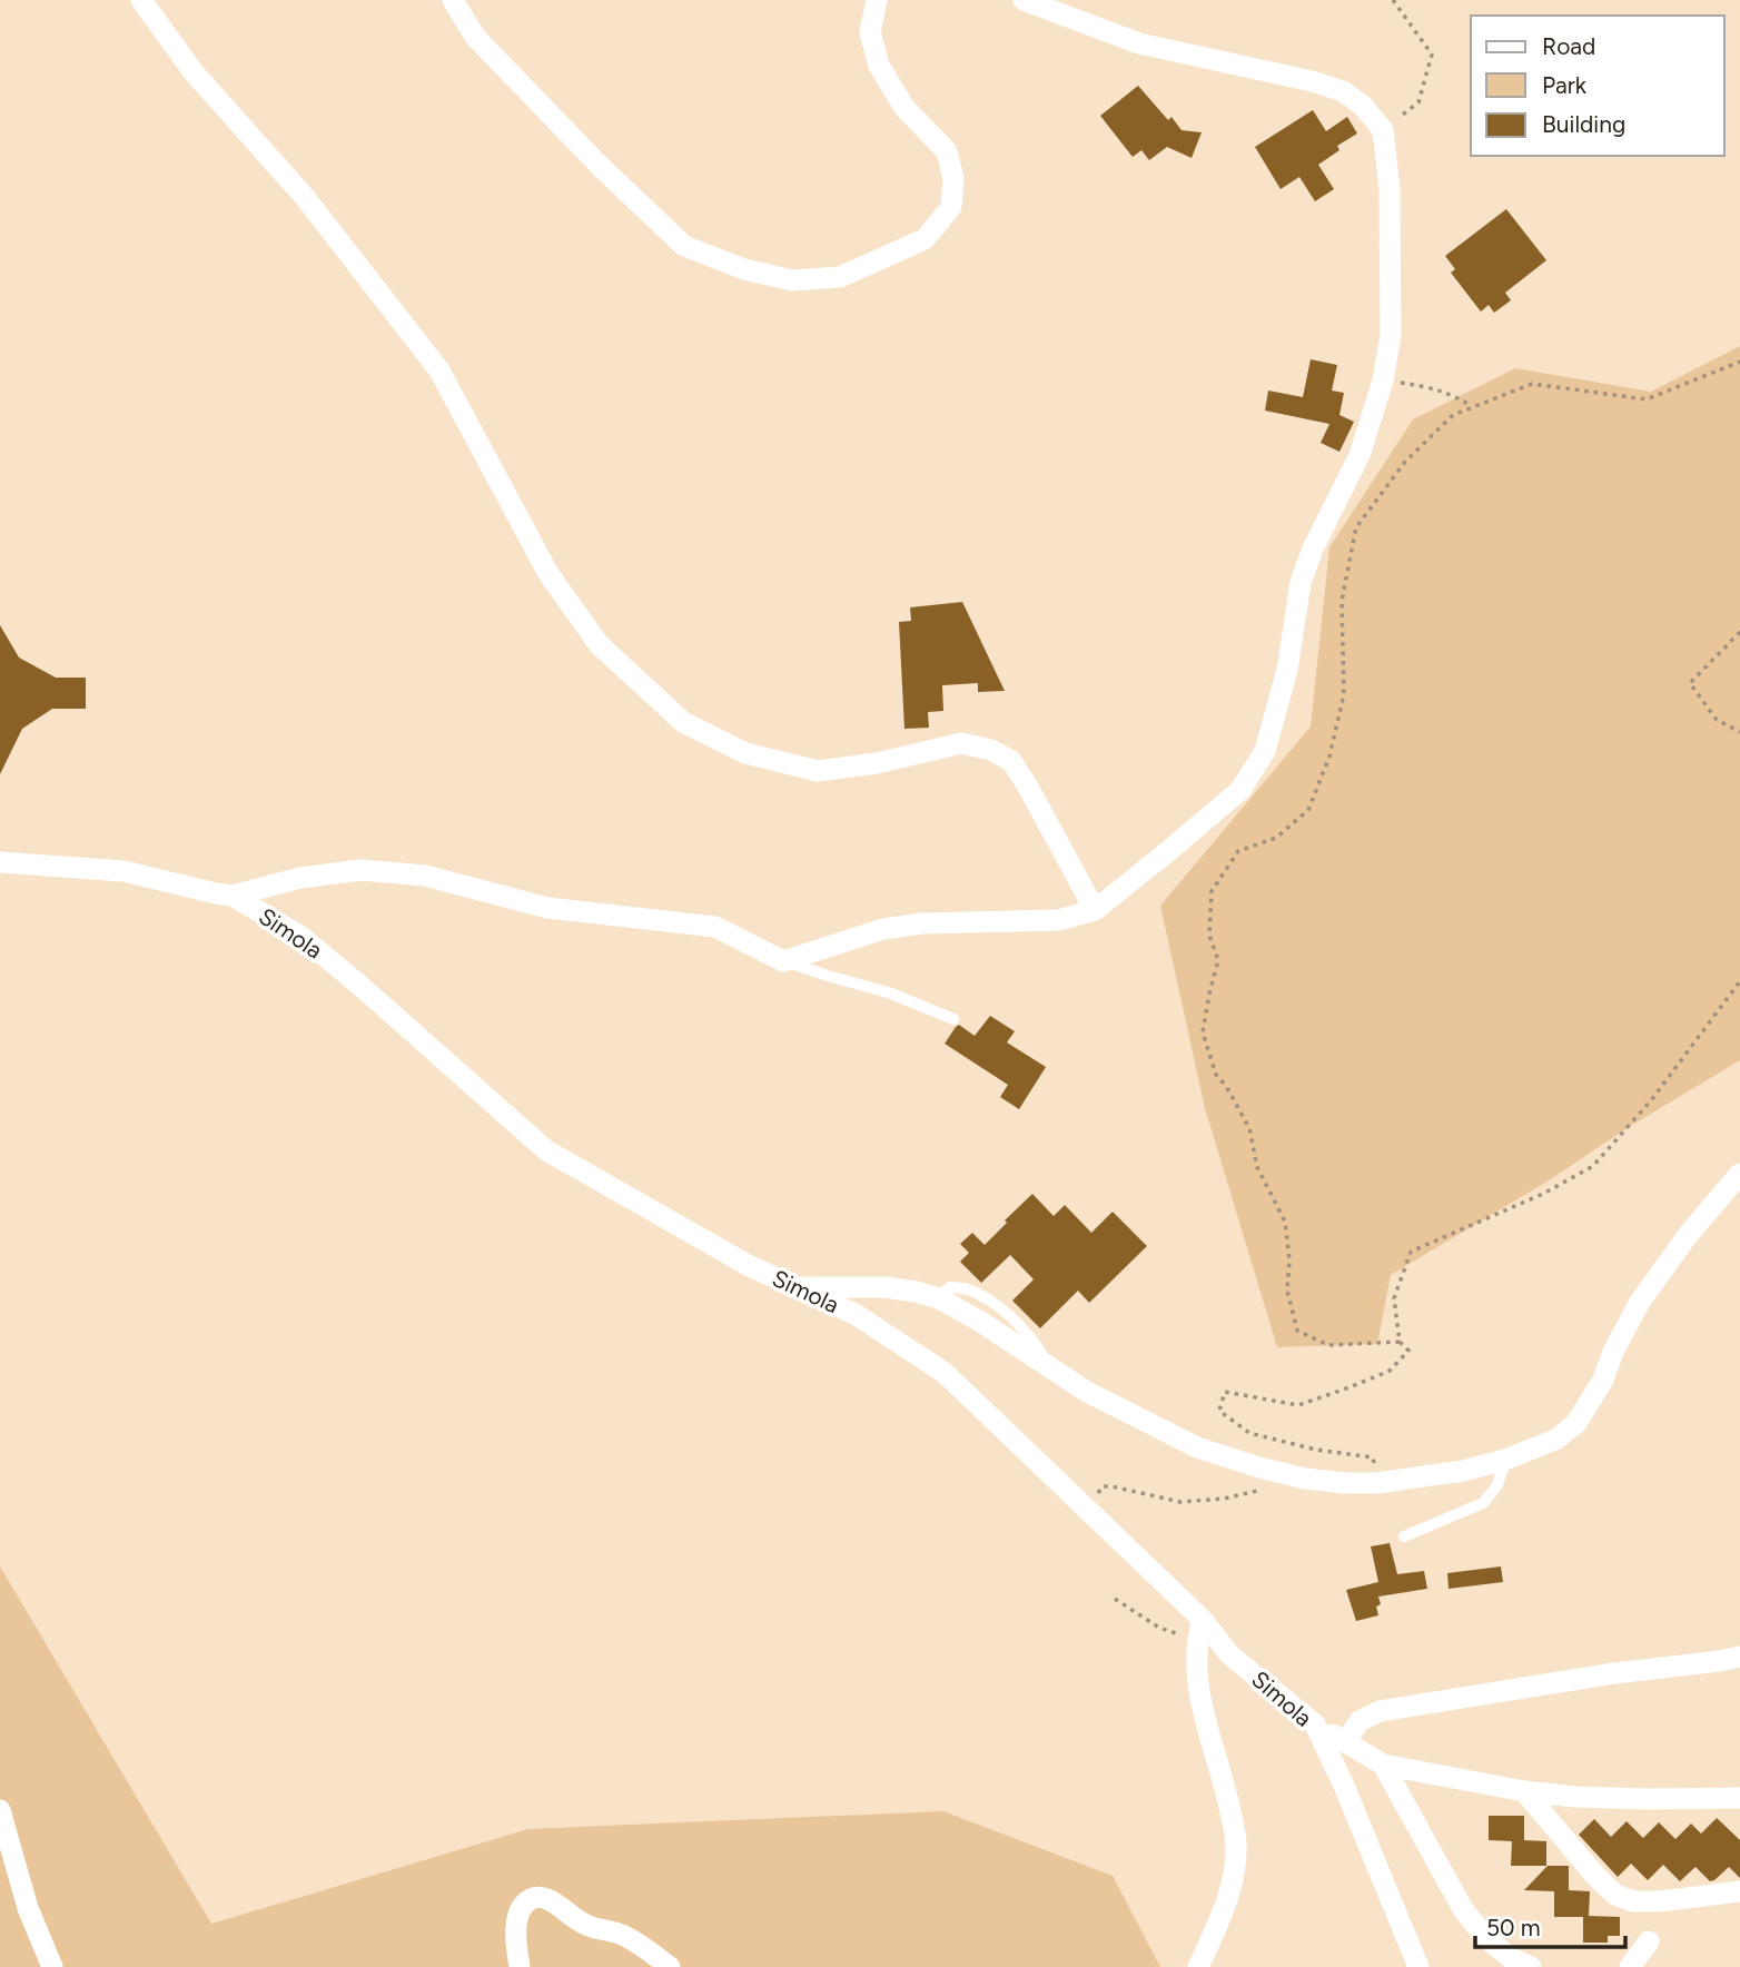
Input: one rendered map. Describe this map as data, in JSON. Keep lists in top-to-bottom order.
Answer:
{
  "streets": {
    "street": ["Simola"]
  },
  "legend": ["Road", "Park", "Building"],
  "scale_bar": "50 m"
}
